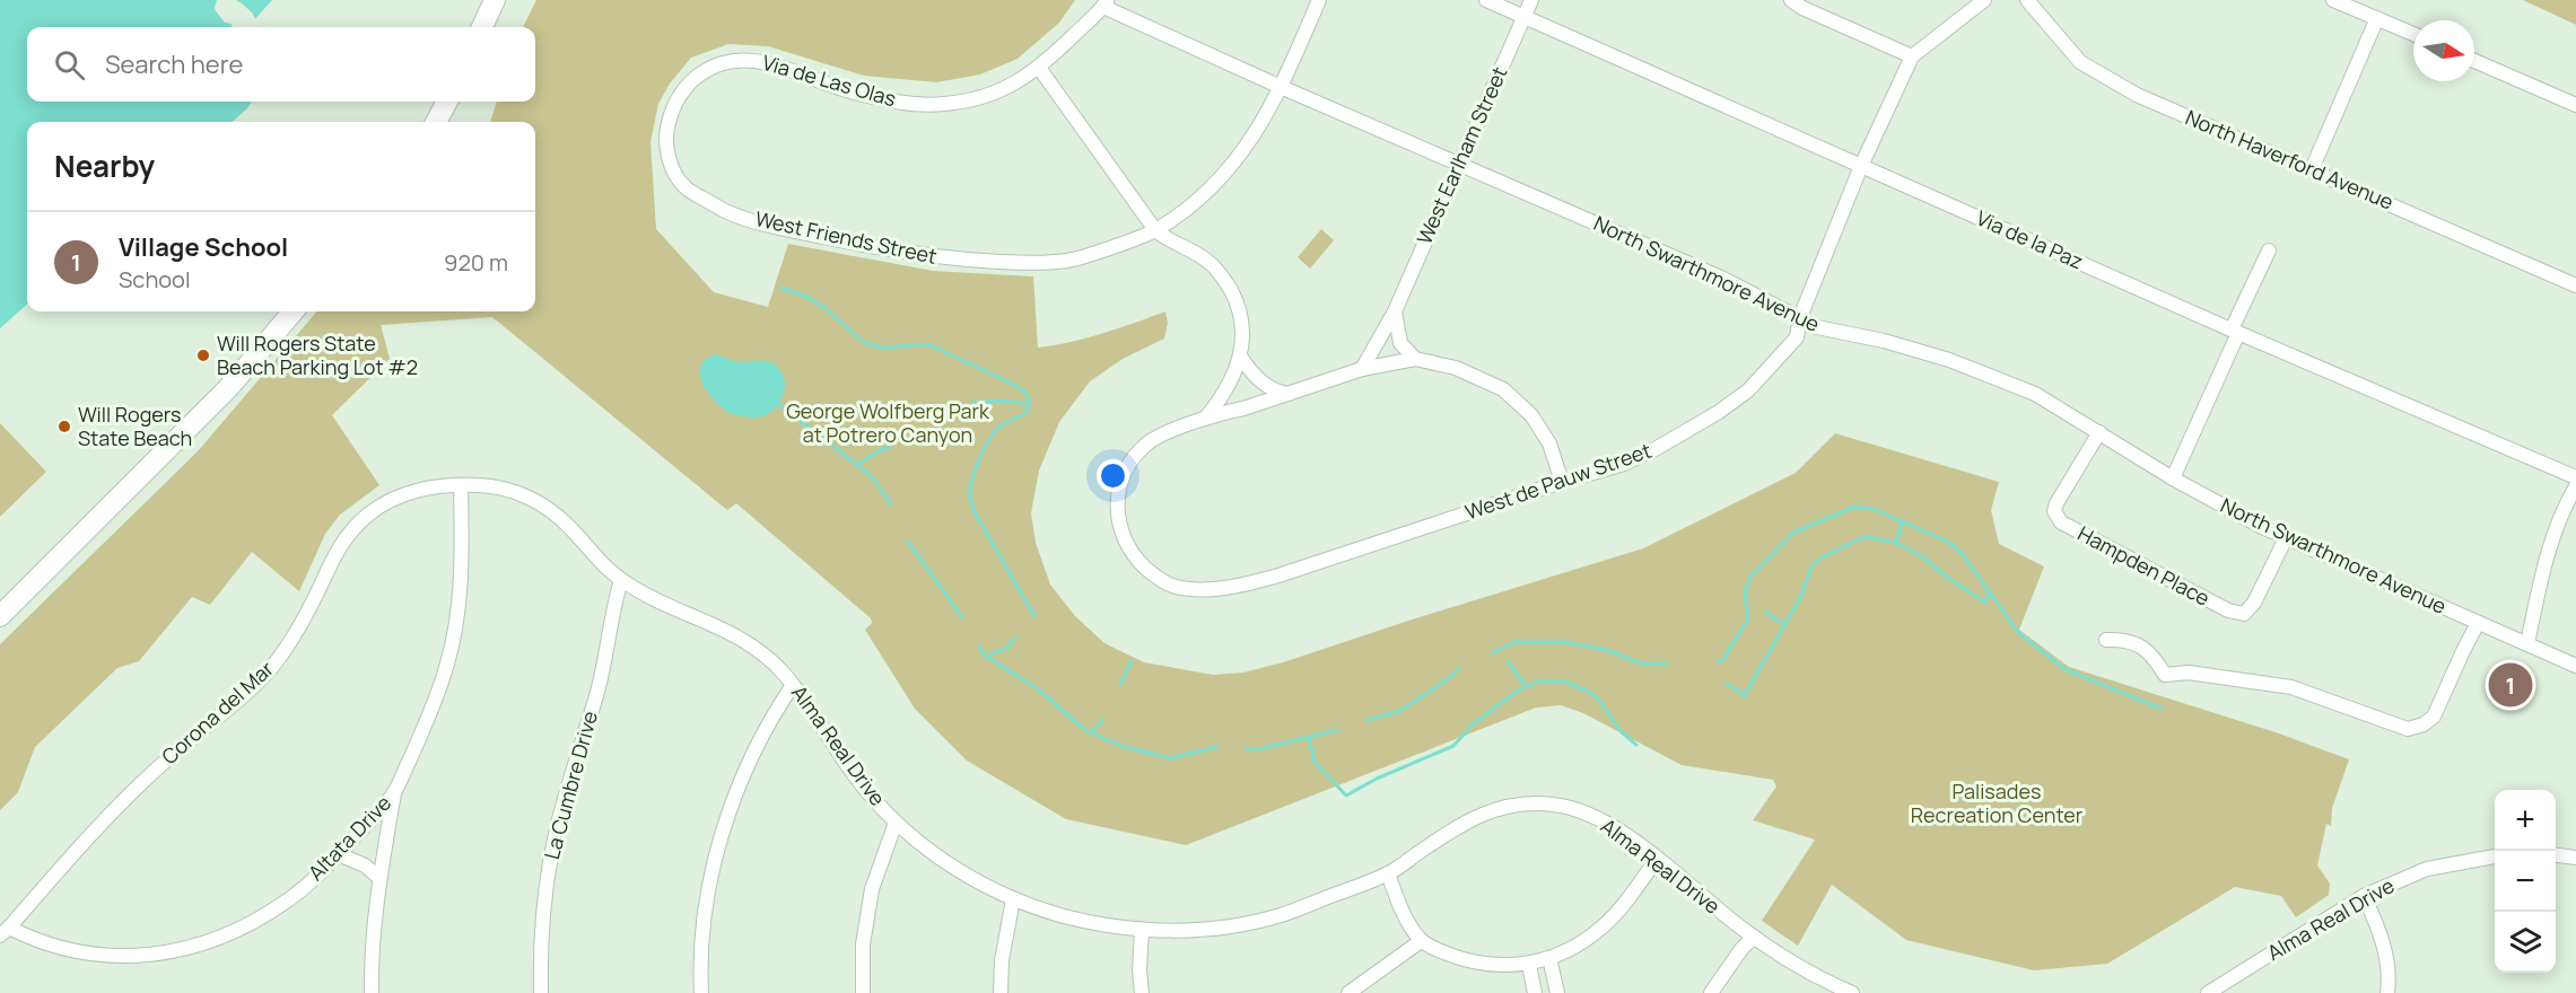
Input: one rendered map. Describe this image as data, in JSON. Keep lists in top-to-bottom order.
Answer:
{
  "streets": {
    "street": [
      "Via de Las Olas",
      "West Earlham Street",
      "North Haverford Avenue",
      "West Friends Street",
      "Via de la Paz",
      "North Swarthmore Avenue",
      "West de Pauw Street",
      "Hampden Place",
      "Corona del Mar",
      "Alma Real Drive",
      "La Cumbre Drive",
      "Altata Drive"
    ]
  },
  "crossings": [
    ["Via de Las Olas", "West Friends Street"],
    ["Via de Las Olas", "North Swarthmore Avenue"],
    ["West Earlham Street", "Via de la Paz"],
    ["West Earlham Street", "North Swarthmore Avenue"],
    ["West Friends Street", "North Swarthmore Avenue"],
    ["North Swarthmore Avenue", "Hampden Place"],
    ["Corona del Mar", "Alma Real Drive"],
    ["Corona del Mar", "Altata Drive"],
    ["Alma Real Drive", "La Cumbre Drive"],
    ["Alma Real Drive", "Altata Drive"]
  ],
  "parks": ["George Wolfberg Park at Potrero Canyon", "Palisades Recreation Center"],
  "places": ["Will Rogers State Beach Parking Lot #2", "Will Rogers State Beach"],
  "north": "right",
  "page": {
    "search": "Search here",
    "heading": "Nearby",
    "list": [
      {
        "mark": "1",
        "name": "Village School",
        "note": "School",
        "value": "920 m"
      }
    ],
    "pins": "1",
    "map_buttons": ["+", "−"]
  }
}
